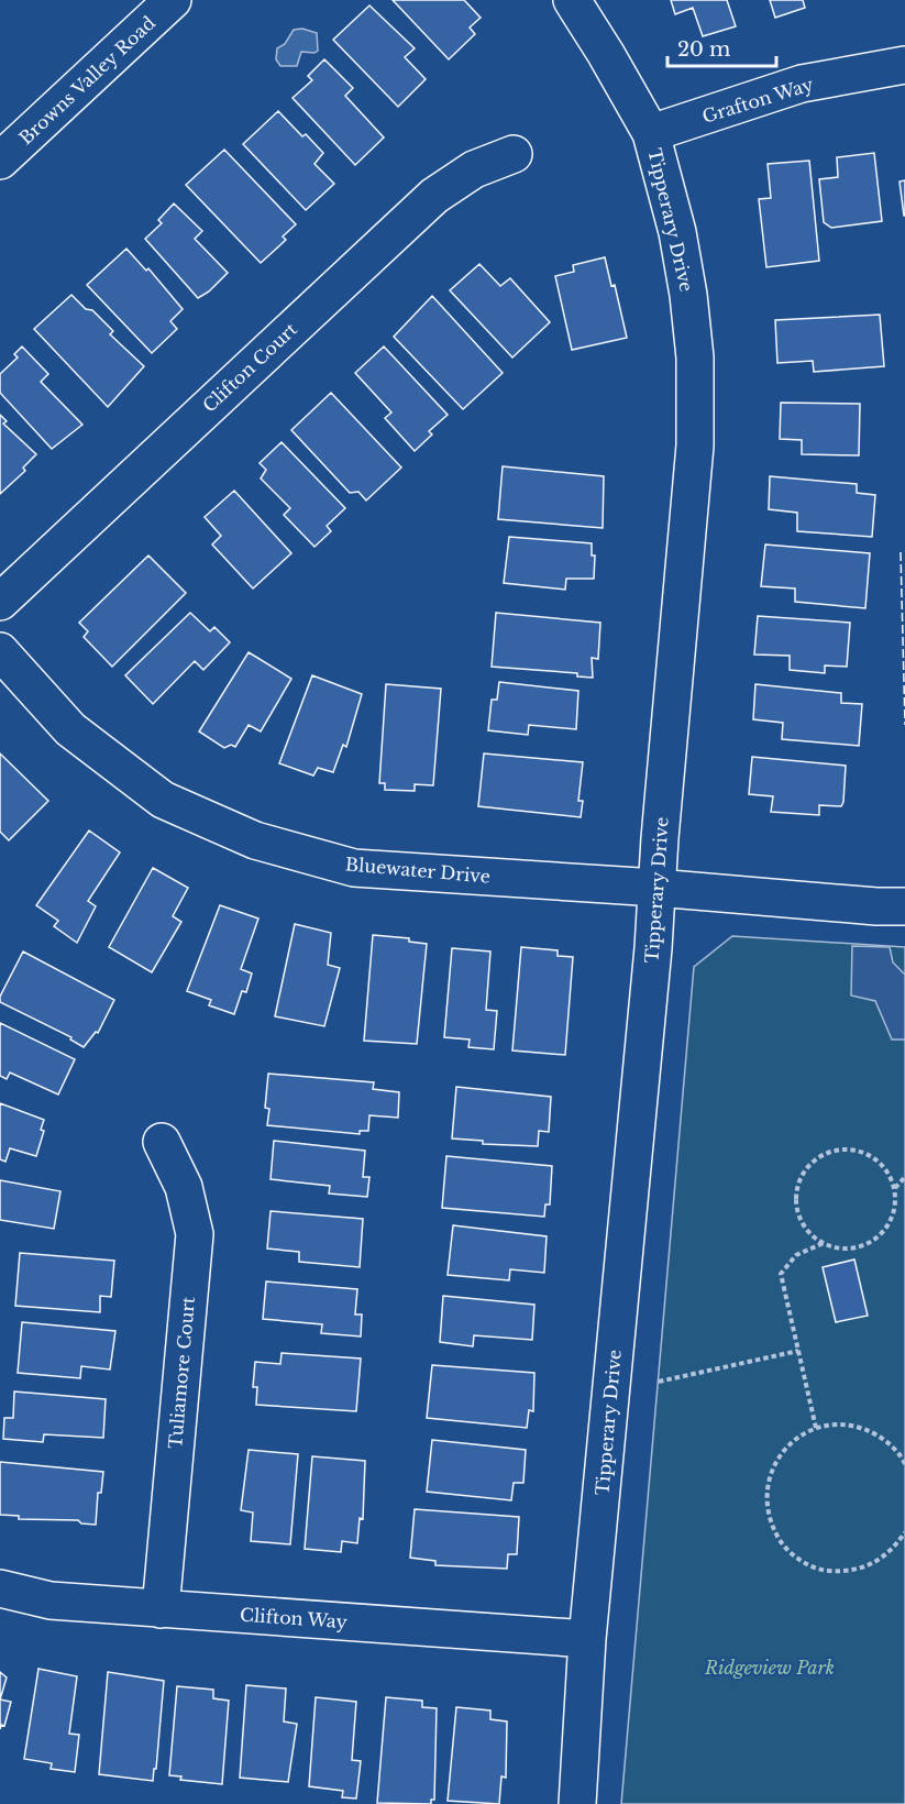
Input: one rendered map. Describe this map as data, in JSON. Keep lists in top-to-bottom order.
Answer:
{
  "streets": {
    "street": [
      "Browns Valley Road",
      "Grafton Way",
      "Tipperary Drive",
      "Clifton Court",
      "Bluewater Drive",
      "Tuliamore Court",
      "Clifton Way"
    ]
  },
  "crossings": [
    ["Grafton Way", "Tipperary Drive"],
    ["Tipperary Drive", "Bluewater Drive"],
    ["Tipperary Drive", "Clifton Way"],
    ["Tuliamore Court", "Clifton Way"]
  ],
  "parks": ["Ridgeview Park"],
  "scale_bar": "20 m"
}
